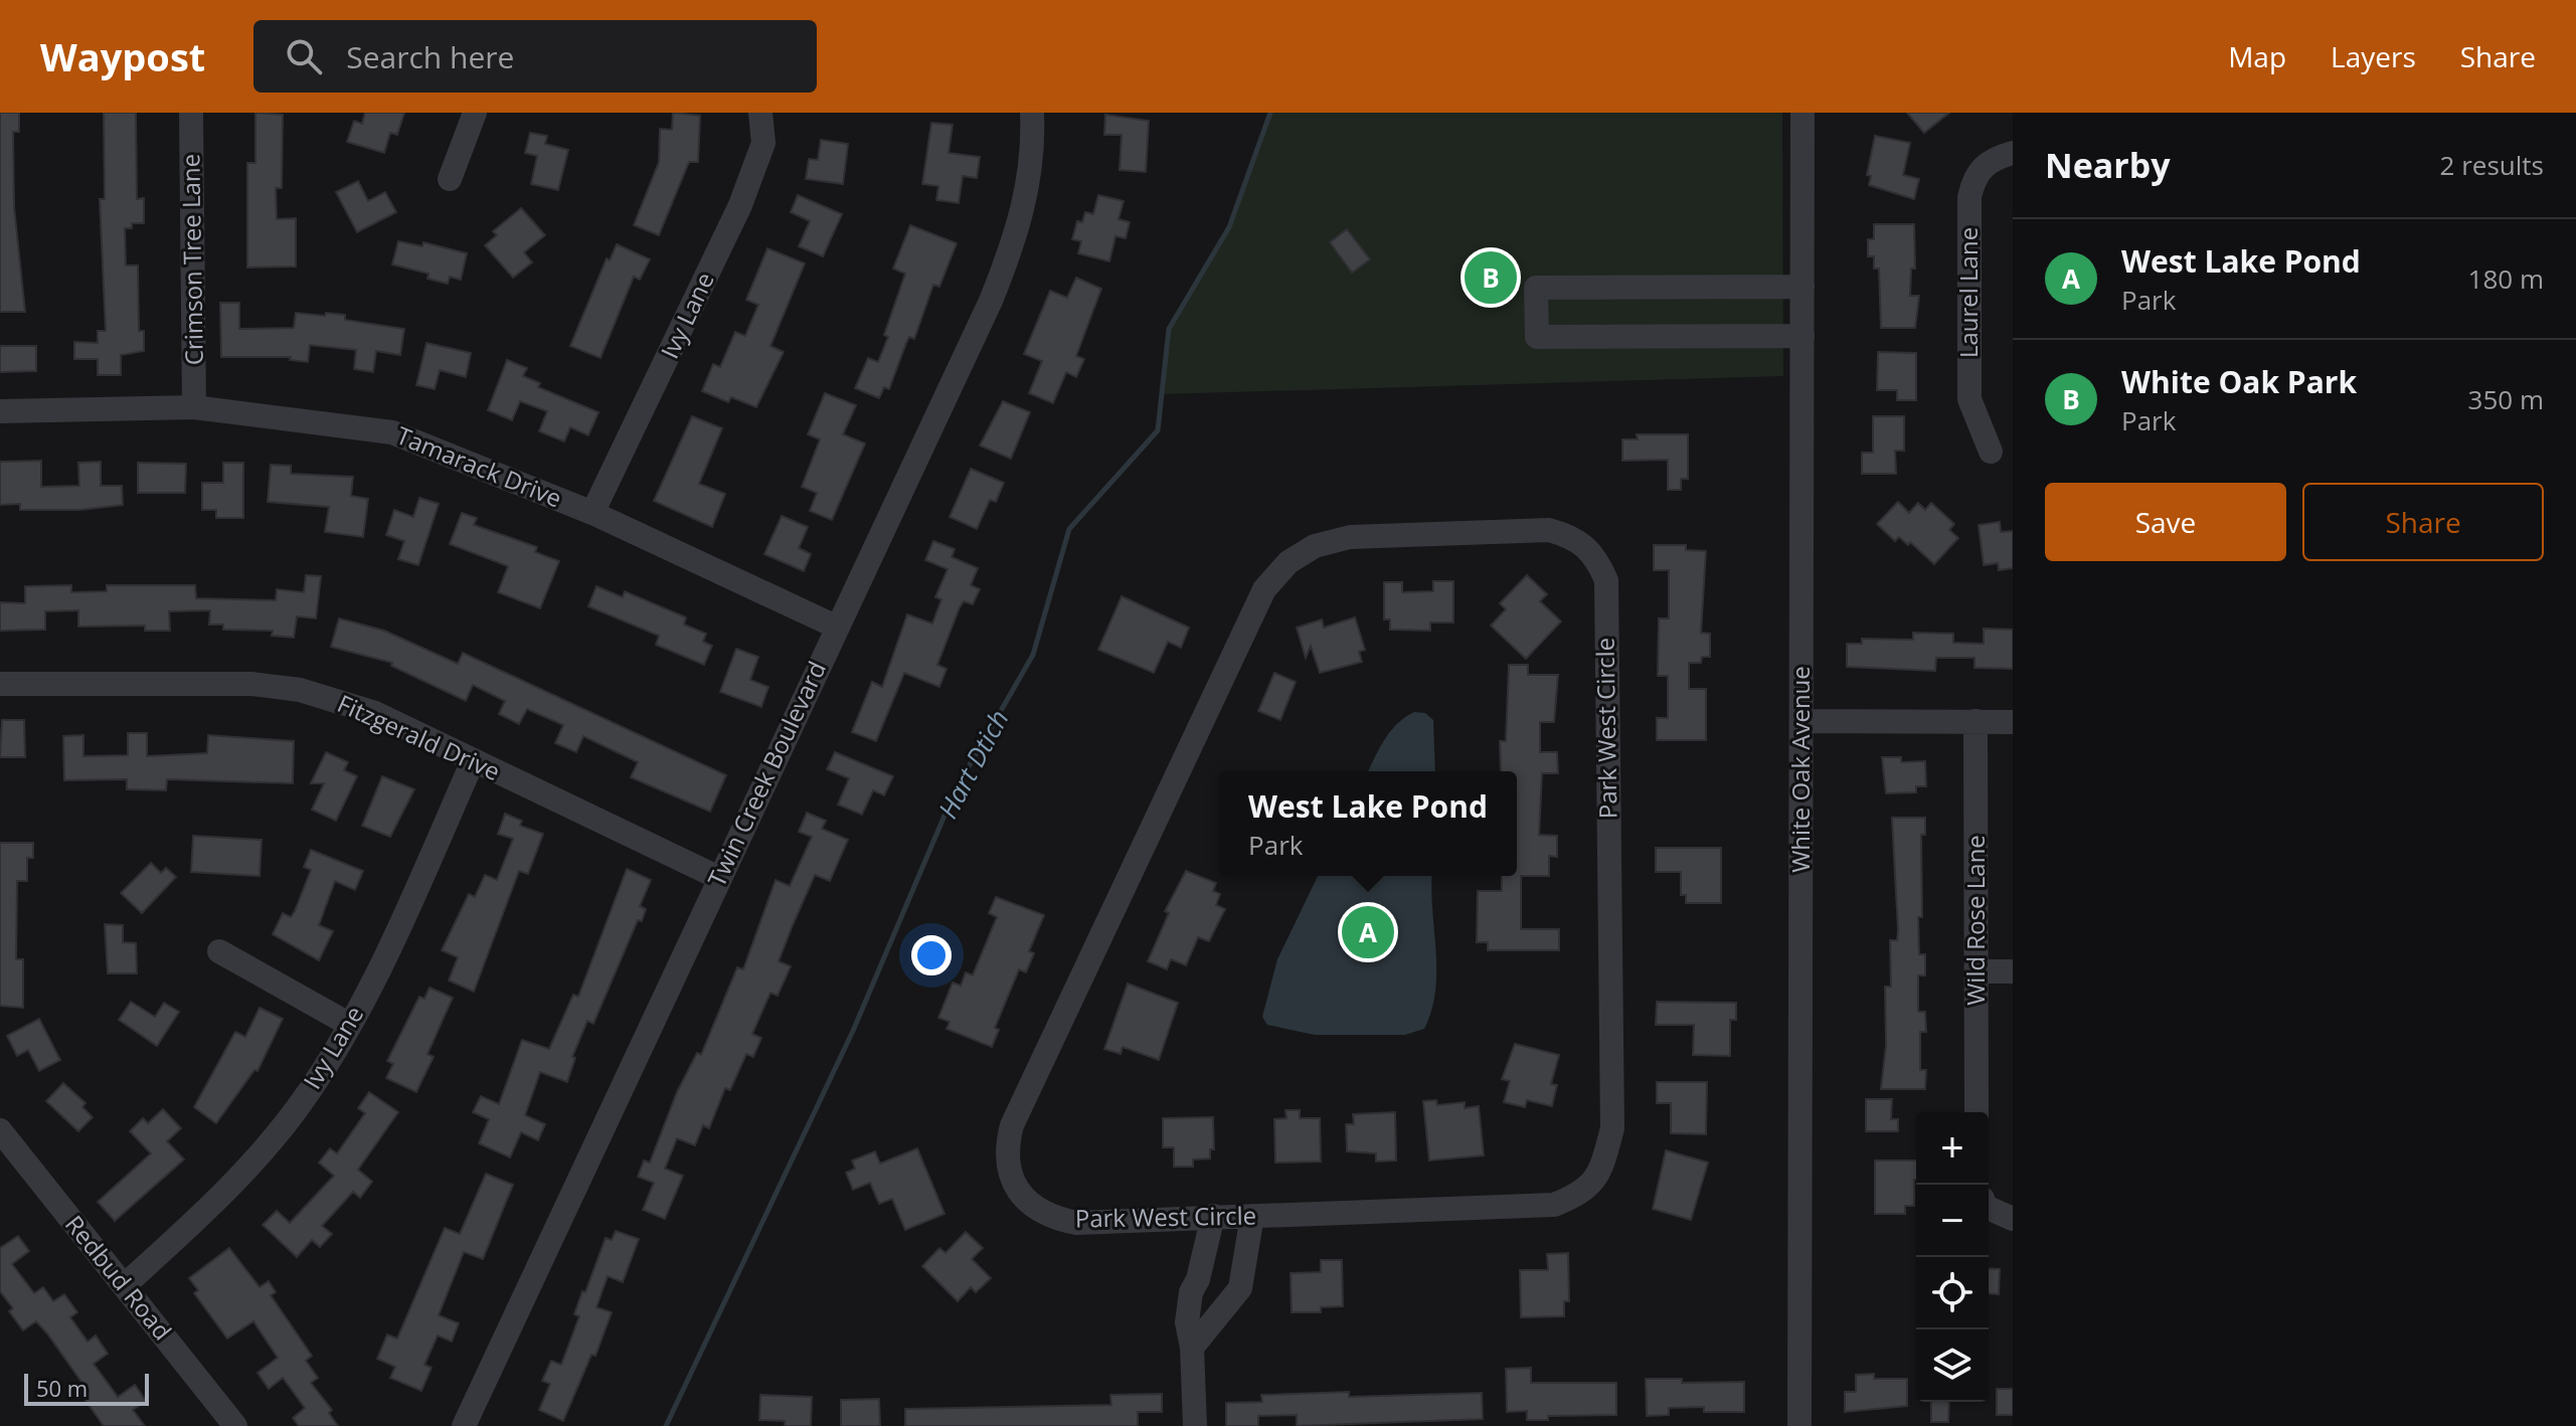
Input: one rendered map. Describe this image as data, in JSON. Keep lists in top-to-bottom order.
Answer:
{
  "streets": {
    "street": [
      "Crimson Tree Lane",
      "Laurel Lane",
      "Ivy Lane",
      "Tamarack Drive",
      "Park West Circle",
      "Fitzgerald Drive",
      "White Oak Avenue",
      "Twin Creek Boulevard",
      "Wild Rose Lane",
      "Redbud Road"
    ]
  },
  "crossings": [
    ["Crimson Tree Lane", "Tamarack Drive"],
    ["Ivy Lane", "Tamarack Drive"],
    ["Ivy Lane", "Fitzgerald Drive"],
    ["Ivy Lane", "Redbud Road"],
    ["Tamarack Drive", "Twin Creek Boulevard"],
    ["Fitzgerald Drive", "Twin Creek Boulevard"]
  ],
  "water": ["Hart Dtich"],
  "scale_bar": "50 m",
  "page": {
    "header": "Waypost",
    "search": "Search here",
    "nav": ["Map", "Layers", "Share"],
    "heading": ["Nearby", "2 results"],
    "list": [
      {
        "mark": "A",
        "name": "West Lake Pond",
        "note": "Park",
        "value": "180 m"
      },
      {
        "mark": "B",
        "name": "White Oak Park",
        "note": "Park",
        "value": "350 m"
      }
    ],
    "pins": ["B", "A"],
    "buttons": ["Save", "Share"],
    "popup": ["West Lake Pond", "Park"],
    "map_buttons": ["+", "−"],
    "scale": "50 m"
  }
}
